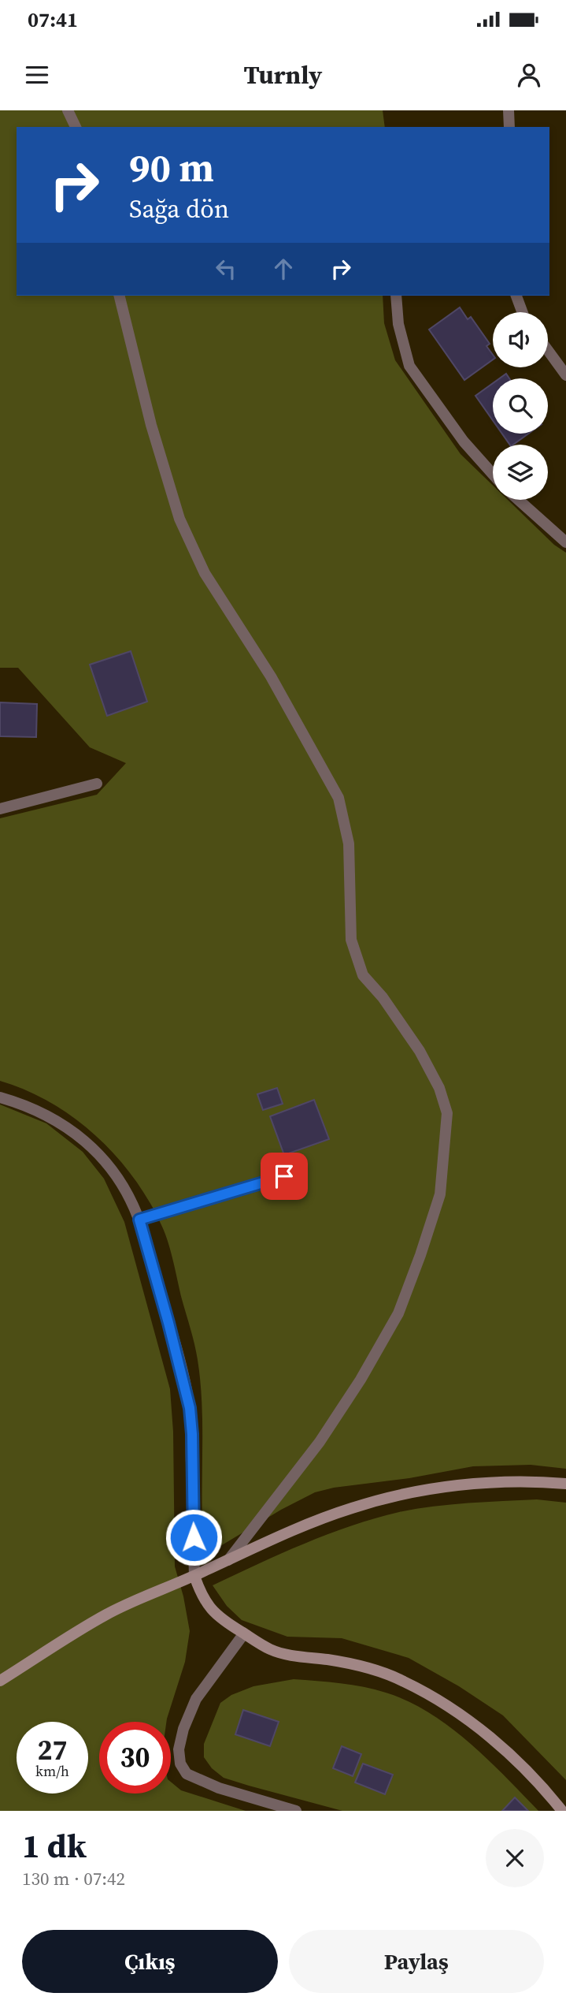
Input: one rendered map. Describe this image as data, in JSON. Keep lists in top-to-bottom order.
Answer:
{
  "page": {
    "status": "07:41",
    "header": "Turnly",
    "turn": ["90 m", "Sağa dön"],
    "speed": "27 km/h",
    "limit": "30",
    "heading": ["1 dk", "130 m · 07:42"],
    "buttons": ["Çıkış", "Paylaş"]
  }
}
